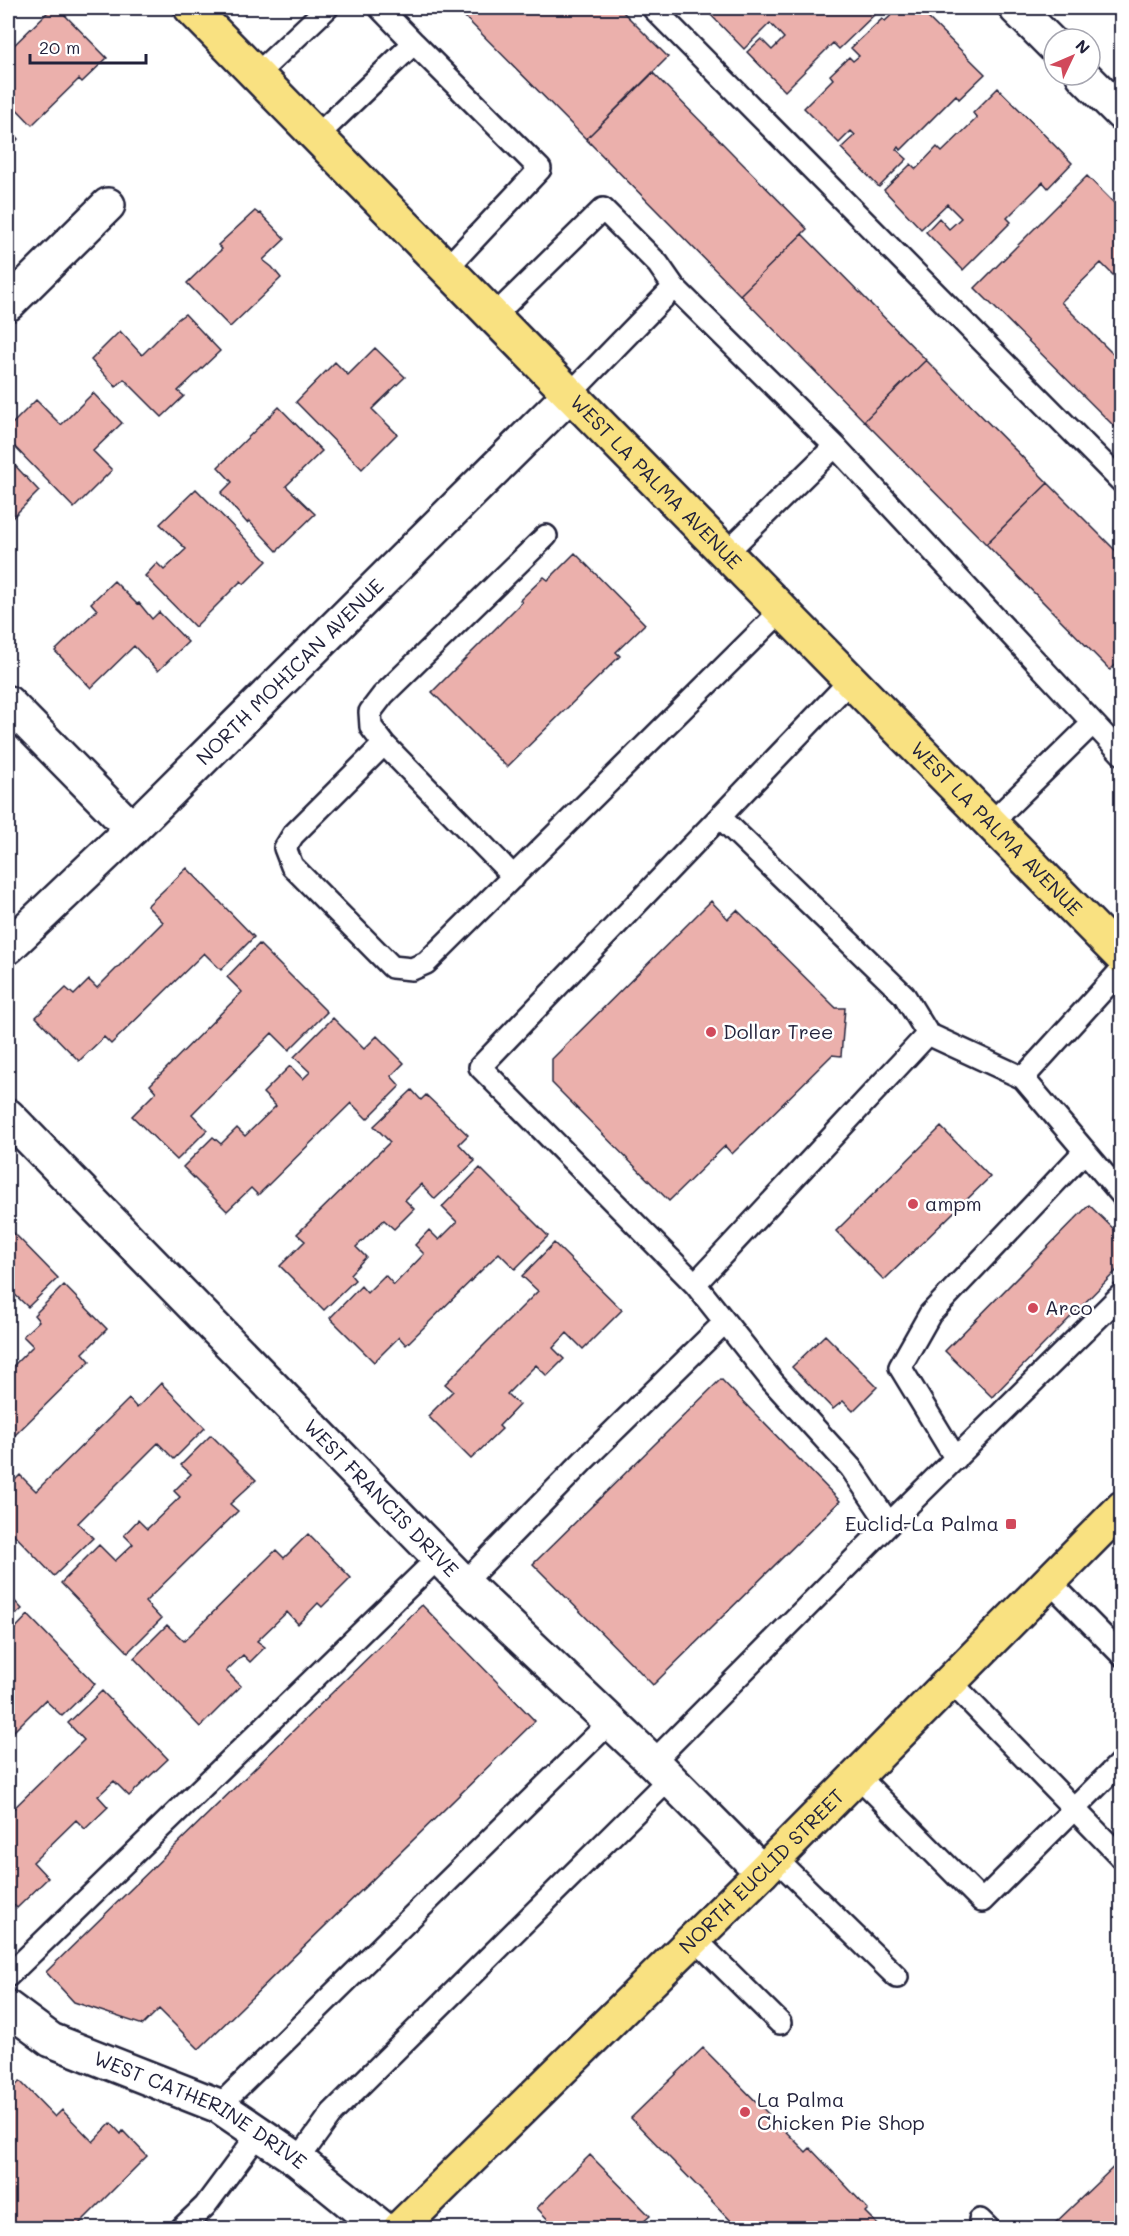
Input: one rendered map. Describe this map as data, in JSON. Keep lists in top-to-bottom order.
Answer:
{
  "streets": {
    "main road": ["WEST LA PALMA AVENUE", "NORTH EUCLID STREET"],
    "street": ["NORTH MOHICAN AVENUE", "WEST FRANCIS DRIVE", "WEST CATHERINE DRIVE"]
  },
  "crossings": [
    ["WEST LA PALMA AVENUE", "NORTH MOHICAN AVENUE"],
    ["WEST FRANCIS DRIVE", "NORTH EUCLID STREET"]
  ],
  "places": {
    "other": [
      "Dollar Tree",
      "ampm",
      "Arco",
      "La Palma Chicken Pie Shop"
    ],
    "transit": ["Euclid-La Palma"]
  },
  "scale_bar": "20 m",
  "north": "top right"
}
